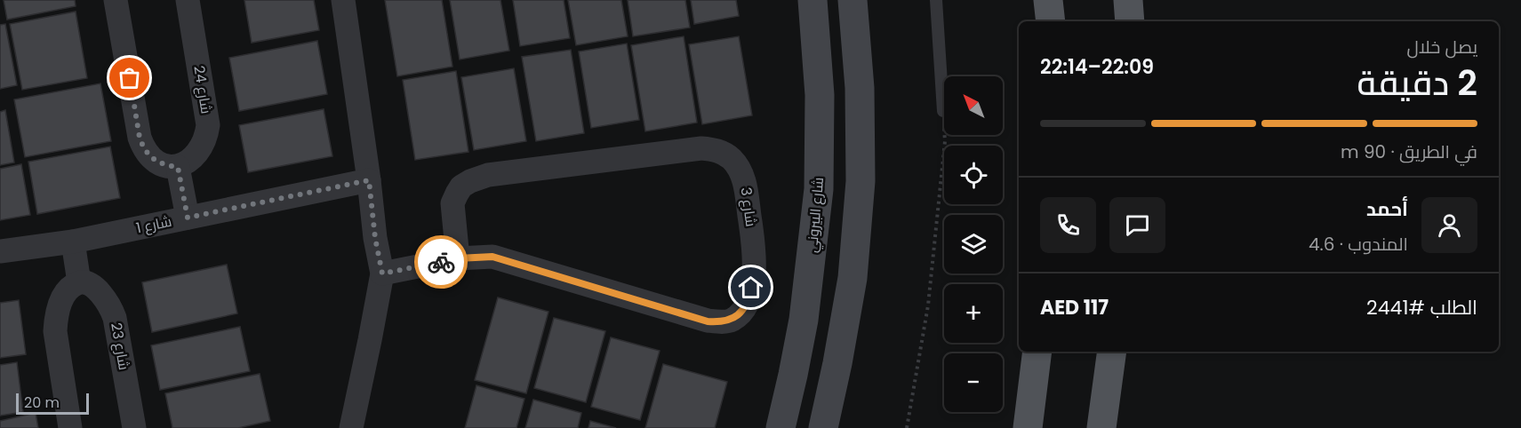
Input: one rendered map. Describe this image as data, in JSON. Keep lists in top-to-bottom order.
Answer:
{
  "streets": {
    "street": [
      "شارع 24",
      "شارع 3",
      "شارع البيروني",
      "شارع 1",
      "شارع 23"
    ]
  },
  "scale_bar": "20 m",
  "north": "top left",
  "page": {
    "heading": ["2 دقيقة", "يصل خلال", "22:09–22:14"],
    "panel": [
      "أحمد",
      "المندوب · 4.6",
      "الطلب #2441",
      "AED 117"
    ],
    "map_buttons": ["+", "−"],
    "bar": "في الطريق · 90 m",
    "scale": "20 m"
  }
}
